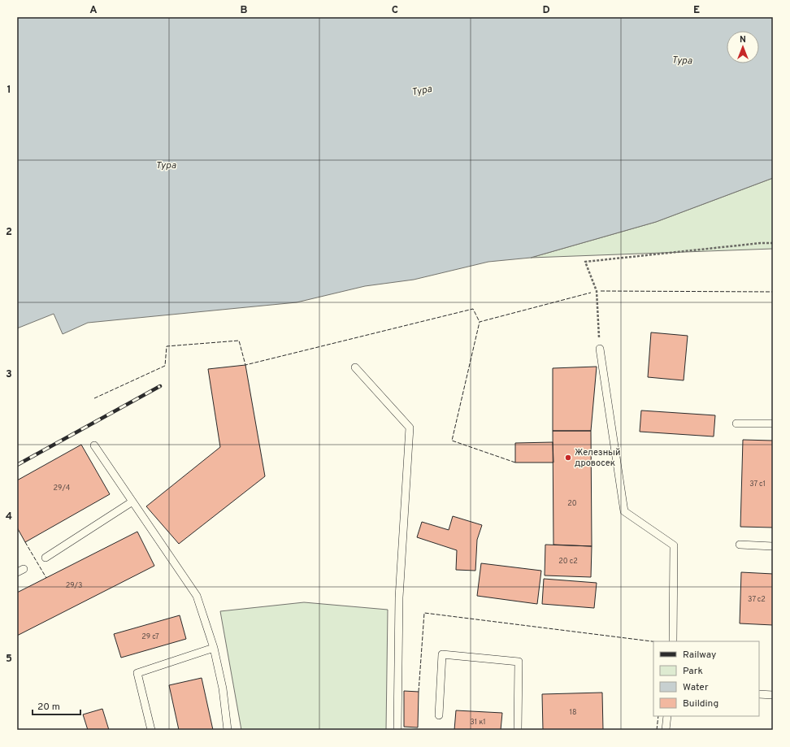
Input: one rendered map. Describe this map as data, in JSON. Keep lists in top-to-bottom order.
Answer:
{
  "water": ["Тура"],
  "places": ["Железный дровосек"],
  "house_numbers": [
    "37 с1",
    "29/4",
    "20",
    "20 с2",
    "29/3",
    "37 с2",
    "29 с7",
    "18",
    "31 к1"
  ],
  "legend": [
    "Railway",
    "Park",
    "Water",
    "Building"
  ],
  "scale_bar": "20 m",
  "north": "top",
  "grid": {
    "columns": [
      "A",
      "B",
      "C",
      "D",
      "E"
    ],
    "rows": [
      "1",
      "2",
      "3",
      "4",
      "5"
    ]
  }
}
